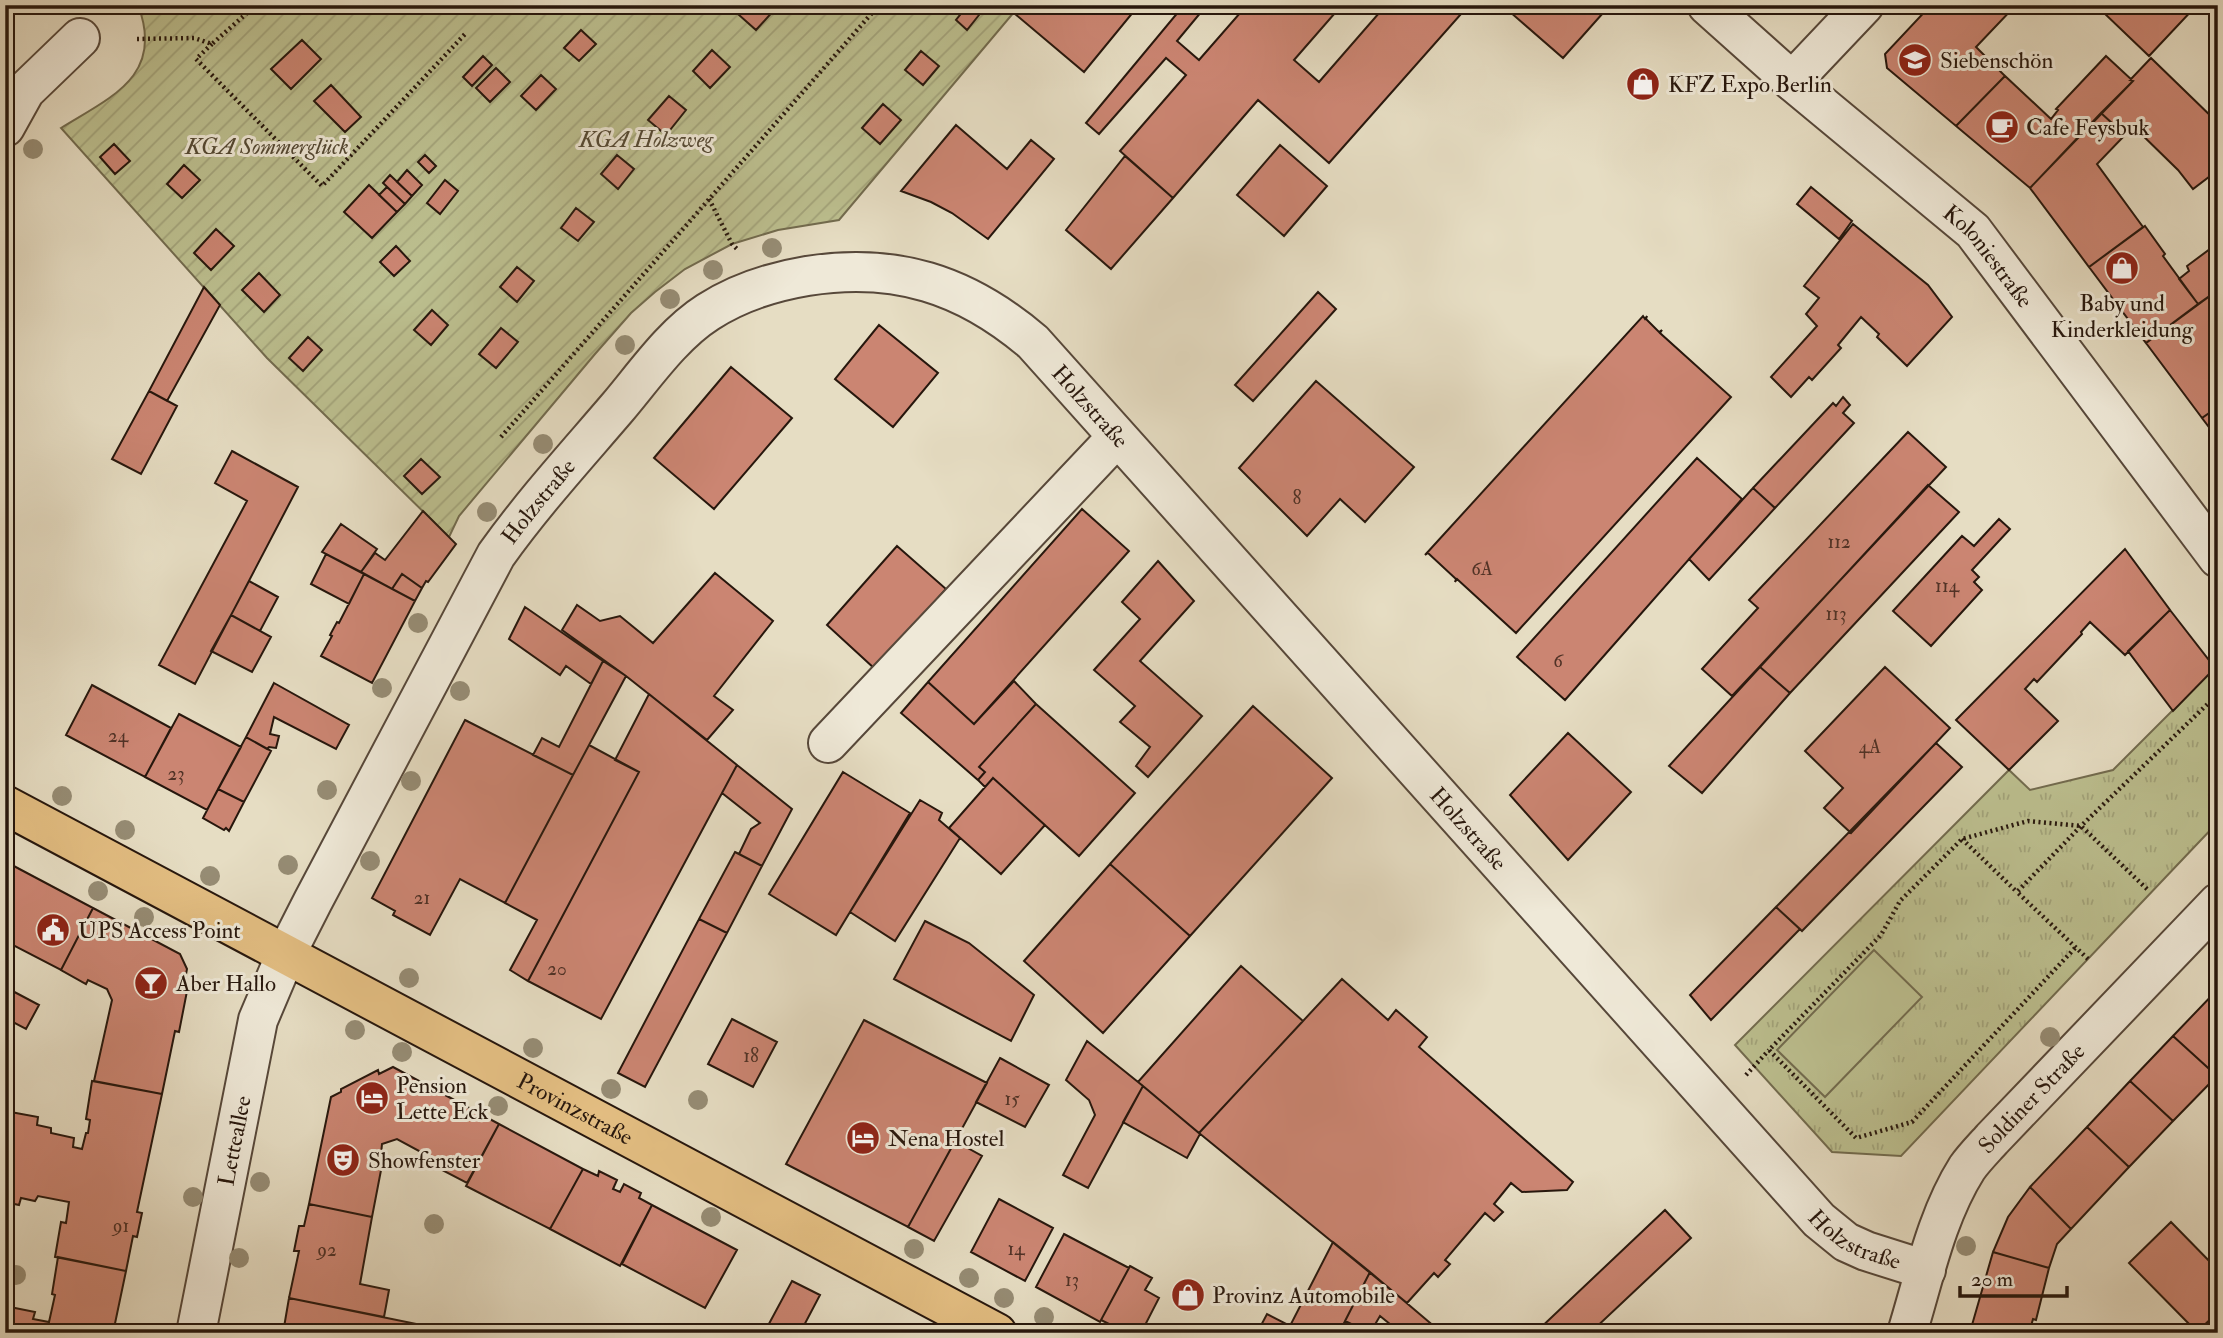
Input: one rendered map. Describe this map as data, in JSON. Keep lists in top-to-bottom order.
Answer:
{
  "streets": {
    "main road": ["Provinzstraße"],
    "street": [
      "Koloniestraße",
      "Holzstraße",
      "Soldiner Straße",
      "Letteallee"
    ]
  },
  "crossings": [
    ["Holzstraße", "Soldiner Straße"],
    ["Holzstraße", "Provinzstraße"],
    ["Holzstraße", "Letteallee"],
    ["Provinzstraße", "Letteallee"]
  ],
  "parks": ["KGA Holzweg", "KGA Sommerglück"],
  "places": {
    "school or university": ["Siebenschön"],
    "shop": ["KFZ Expo Berlin", "Baby und Kinderkleidung", "Provinz Automobile"],
    "cafe": ["Cafe Feysbuk"],
    "public building": ["UPS Access Point"],
    "bar": ["Aber Hallo"],
    "hotel": ["Pension Lette Eck", "Nena Hostel"],
    "theatre": ["Showfenster"]
  },
  "house_numbers": [
    "8",
    "112",
    "6A",
    "114",
    "113",
    "6",
    "24",
    "4A",
    "23",
    "21",
    "20",
    "18",
    "15",
    "91",
    "14",
    "92",
    "13"
  ],
  "scale_bar": "20 m"
}
